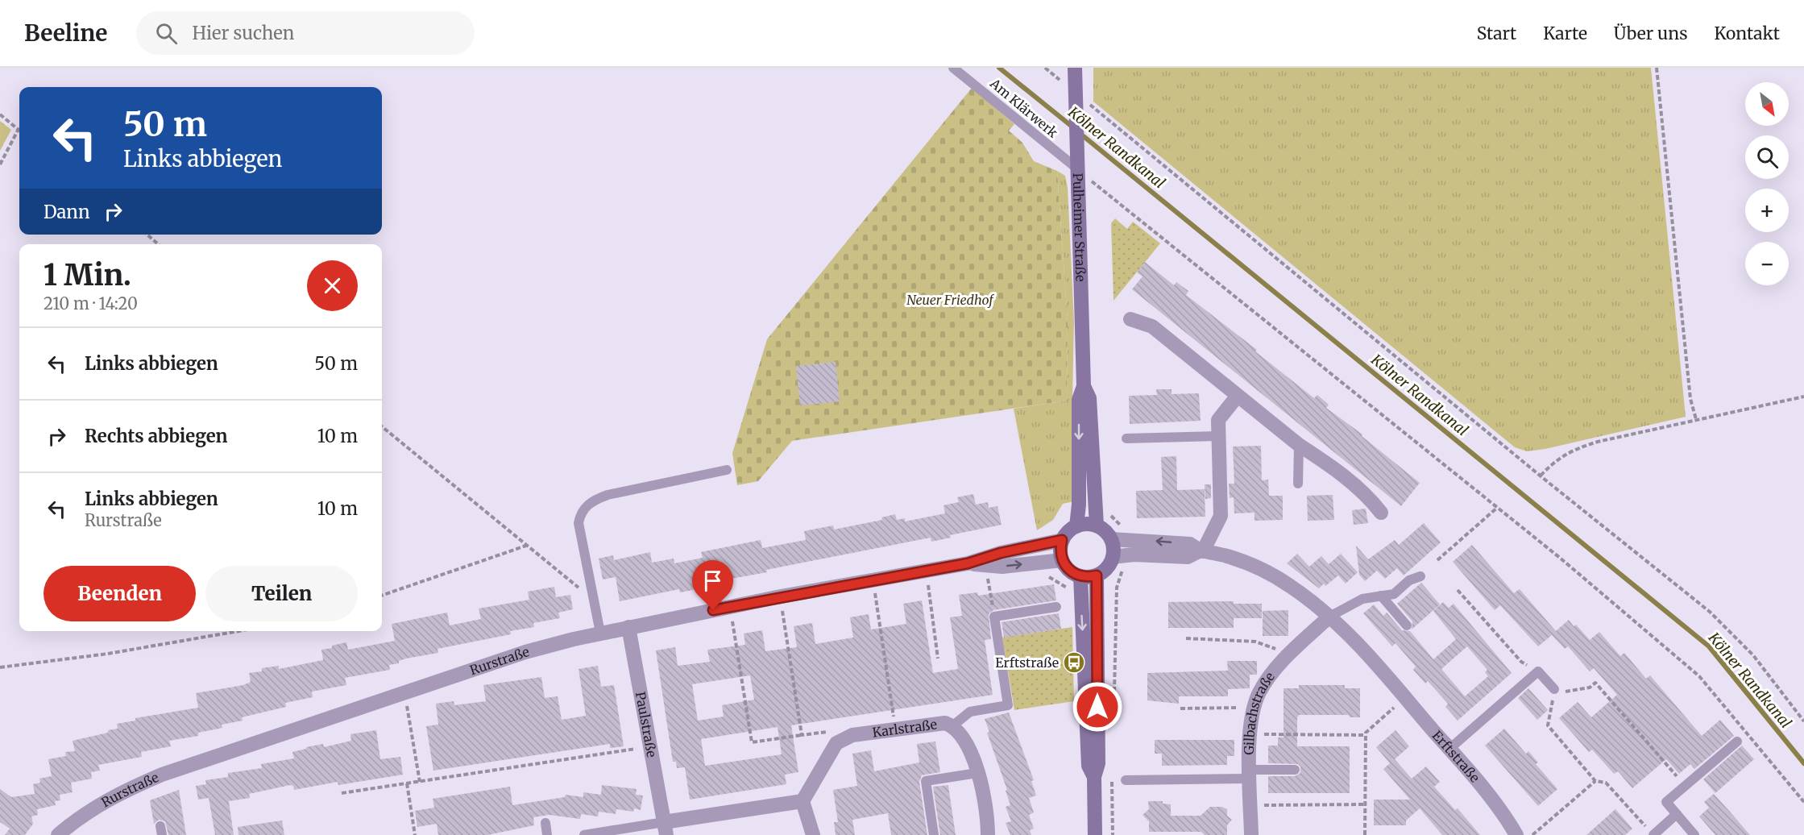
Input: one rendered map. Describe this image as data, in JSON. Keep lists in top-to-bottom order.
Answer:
{
  "streets": {
    "main road": ["Pulheimer Straße"],
    "street": [
      "Rurstraße",
      "Gilbachstraße",
      "Paulstraße",
      "Karlstraße",
      "Erftstraße"
    ],
    "lane": ["Am Klärwerk"]
  },
  "crossings": [
    ["Am Klärwerk", "Pulheimer Straße"],
    ["Pulheimer Straße", "Rurstraße"],
    ["Pulheimer Straße", "Erftstraße"],
    ["Rurstraße", "Paulstraße"],
    ["Rurstraße", "Erftstraße"],
    ["Gilbachstraße", "Erftstraße"]
  ],
  "water": ["Kölner Randkanal"],
  "parks": ["Neuer Friedhof"],
  "places": {
    "bus stop": ["Erftstraße"]
  },
  "north": "bottom right",
  "page": {
    "header": "Beeline",
    "search": "Hier suchen",
    "nav": [
      "Start",
      "Karte",
      "Über uns",
      "Kontakt"
    ],
    "map_buttons": ["+", "−"],
    "turn": ["50 m", "Links abbiegen"],
    "then": "Dann",
    "heading": ["1 Min.", "210 m · 14:20"],
    "list": [
      {
        "name": "Links abbiegen",
        "value": "50 m"
      },
      {
        "name": "Rechts abbiegen",
        "value": "10 m"
      },
      {
        "name": "Links abbiegen",
        "note": "Rurstraße",
        "value": "10 m"
      }
    ],
    "buttons": ["Beenden", "Teilen"]
  }
}
